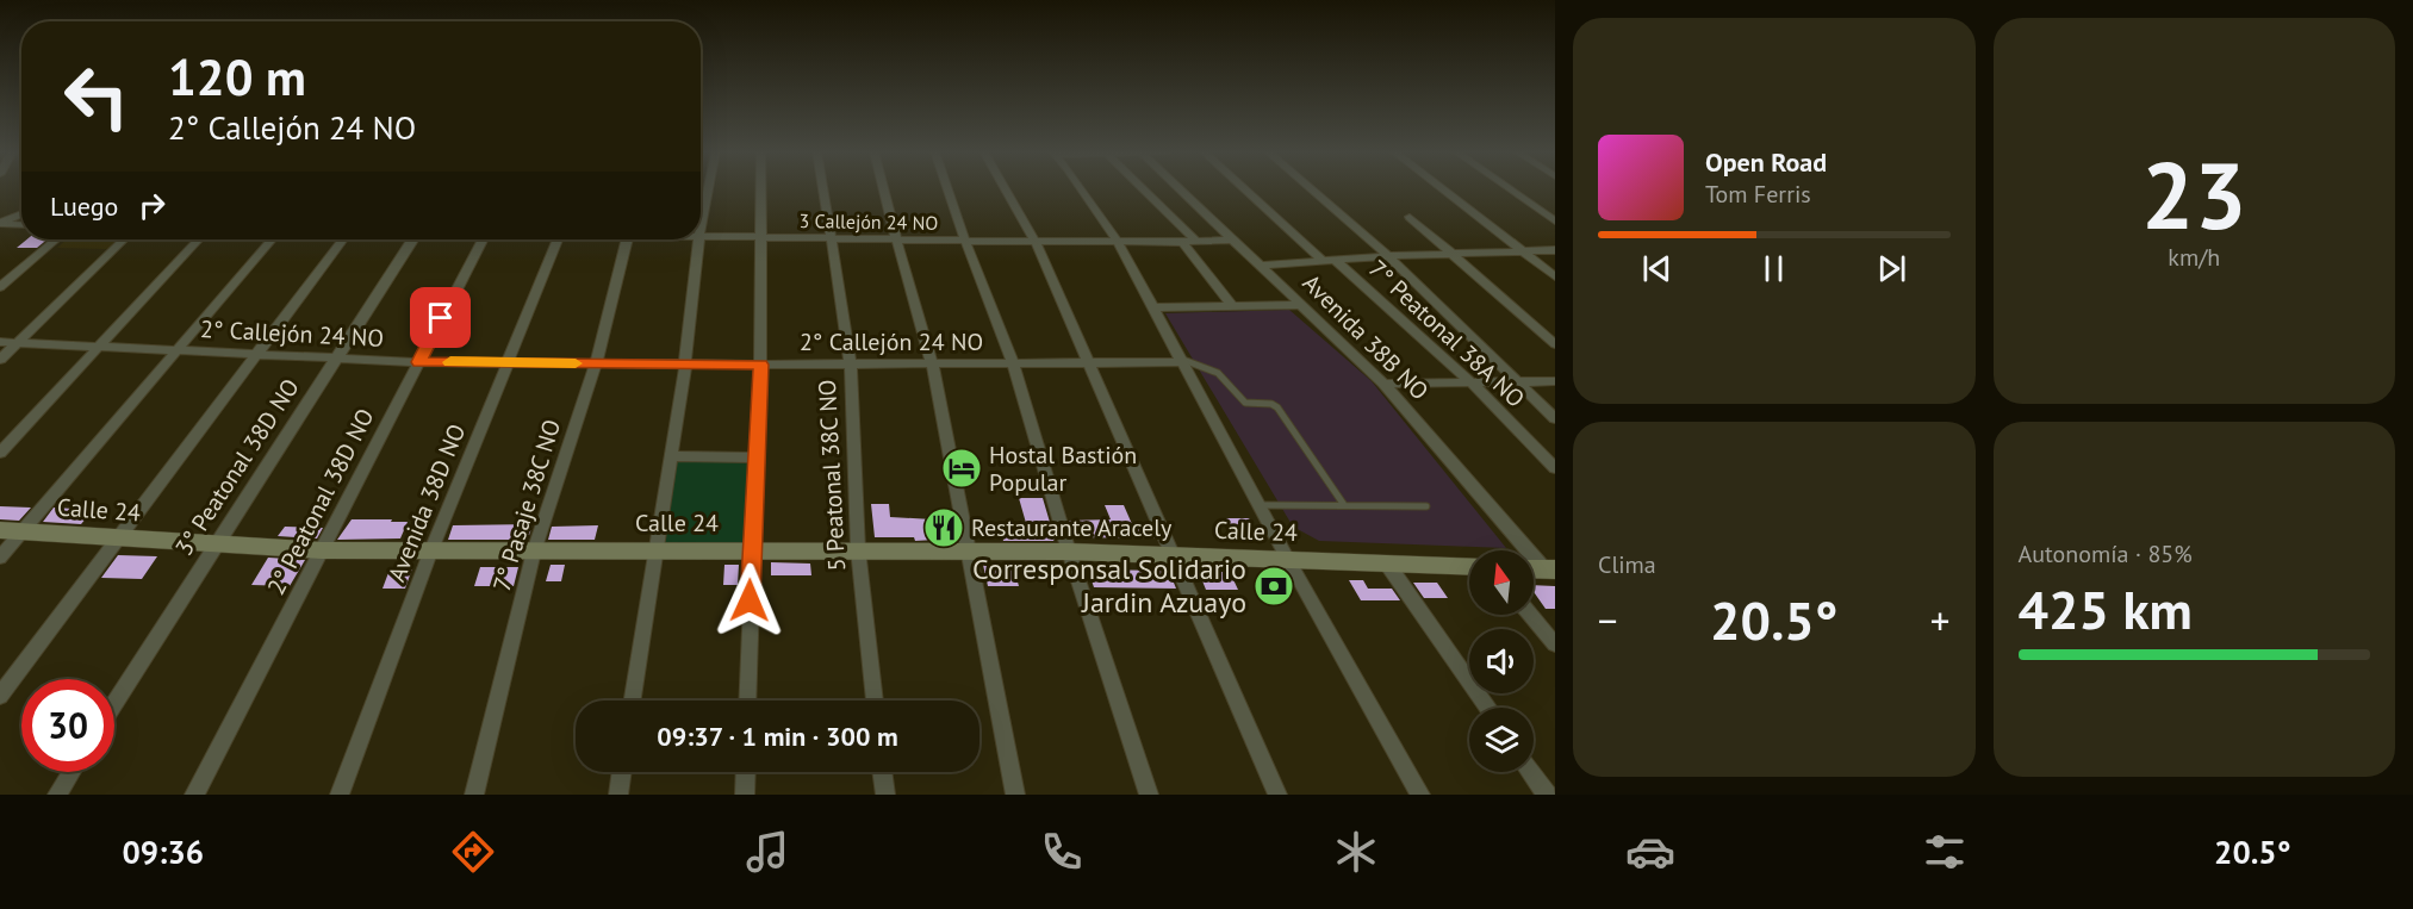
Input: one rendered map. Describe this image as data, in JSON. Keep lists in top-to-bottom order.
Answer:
{
  "streets": {
    "street": [
      "3 Callejón 24 NO",
      "2° Callejón 24 NO",
      "7° Peatonal 38A NO",
      "Avenida 38B NO",
      "3° Peatonal 38D NO",
      "5 Peatonal 38C NO",
      "2° Peatonal 38D NO",
      "Avenida 38D NO",
      "7° Pasaje 38C NO",
      "Calle 24"
    ]
  },
  "crossings": [
    ["3 Callejón 24 NO", "Avenida 38B NO"],
    ["3 Callejón 24 NO", "5 Peatonal 38C NO"],
    ["2° Callejón 24 NO", "3° Peatonal 38D NO"],
    ["2° Callejón 24 NO", "5 Peatonal 38C NO"],
    ["2° Callejón 24 NO", "2° Peatonal 38D NO"],
    ["2° Callejón 24 NO", "Avenida 38D NO"],
    ["2° Callejón 24 NO", "7° Pasaje 38C NO"],
    ["3° Peatonal 38D NO", "Calle 24"],
    ["5 Peatonal 38C NO", "Calle 24"],
    ["2° Peatonal 38D NO", "Calle 24"],
    ["Avenida 38D NO", "Calle 24"],
    ["7° Pasaje 38C NO", "Calle 24"]
  ],
  "places": {
    "hotel": ["Hostal Bastión Popular"],
    "restaurant": ["Restaurante Aracely"],
    "bank": ["Corresponsal Solidario Jardin Azuayo"]
  },
  "north": "top",
  "page": {
    "tile": [
      ["23", "km/h"],
      "Clima",
      ["Autonomía · 85%", "425 km"]
    ],
    "turn": ["120 m", "2° Callejón 24 NO"],
    "song": ["Open Road", "Tom Ferris"],
    "then": "Luego",
    "heat": ["−", "20.5°", "+"],
    "limit": "30",
    "trip": "09:37 · 1 min · 300 m",
    "tabs": ["09:36", "20.5°"]
  }
}
